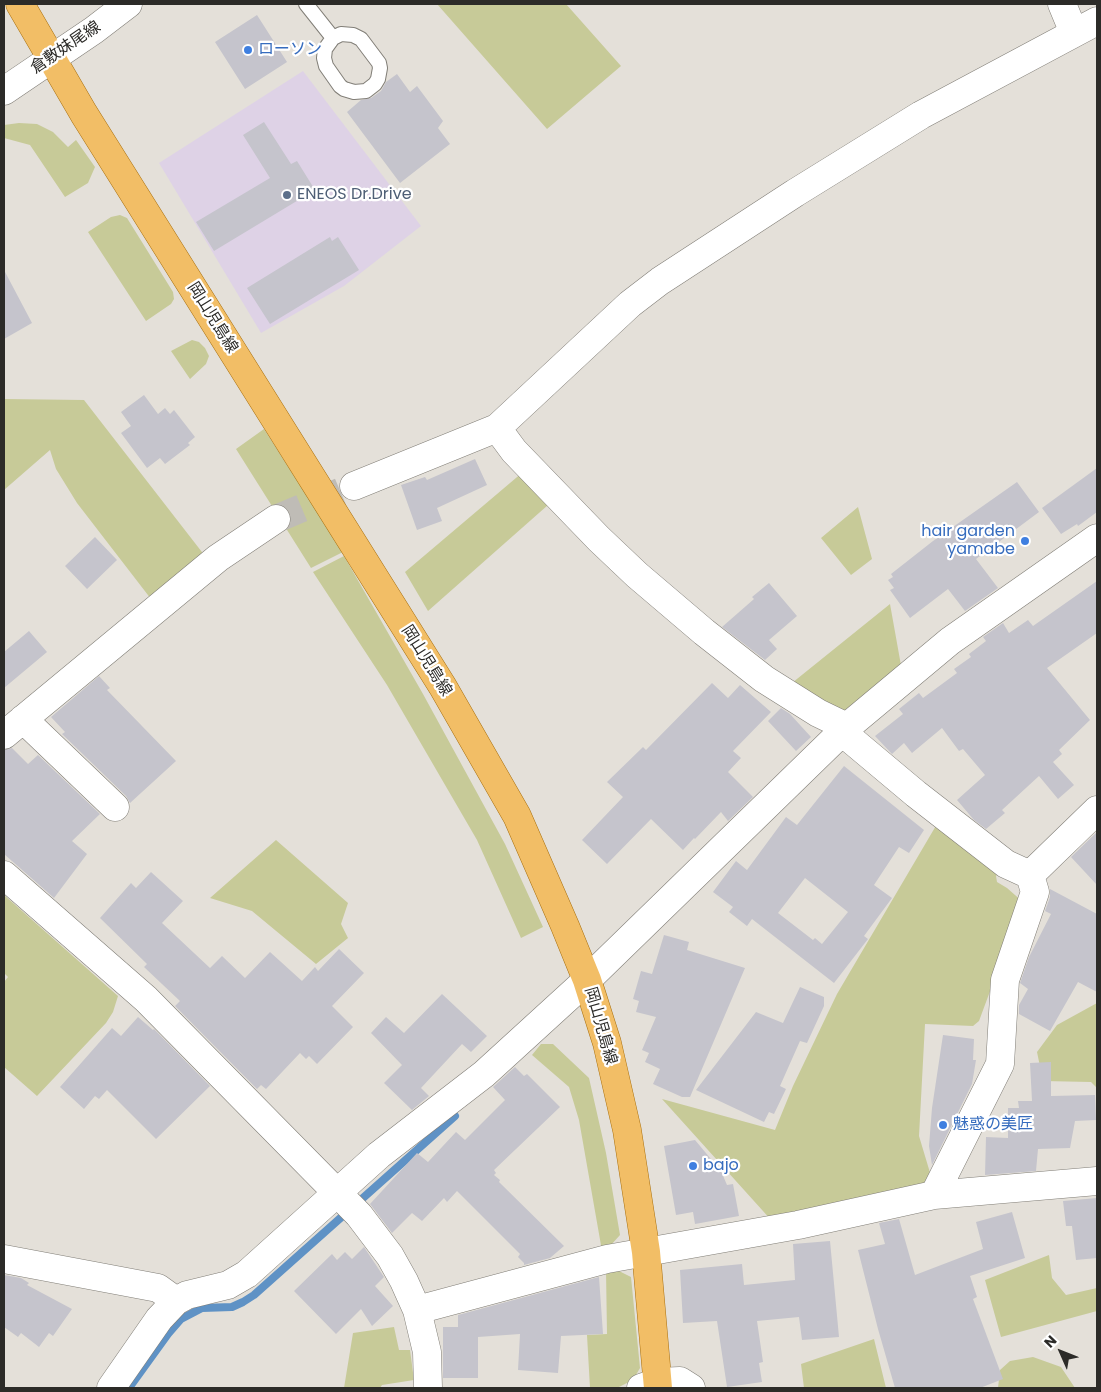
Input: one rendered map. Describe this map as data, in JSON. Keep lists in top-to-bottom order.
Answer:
{
  "streets": {
    "main road": ["岡山児島線"],
    "street": ["倉敷妹尾線"]
  },
  "crossings": [
    ["倉敷妹尾線", "岡山児島線"]
  ],
  "places": [
    "ローソン",
    "ENEOS Dr.Drive",
    "hair garden yamabe",
    "魅惑の美匠",
    "bajo"
  ],
  "north": "top left"
}
